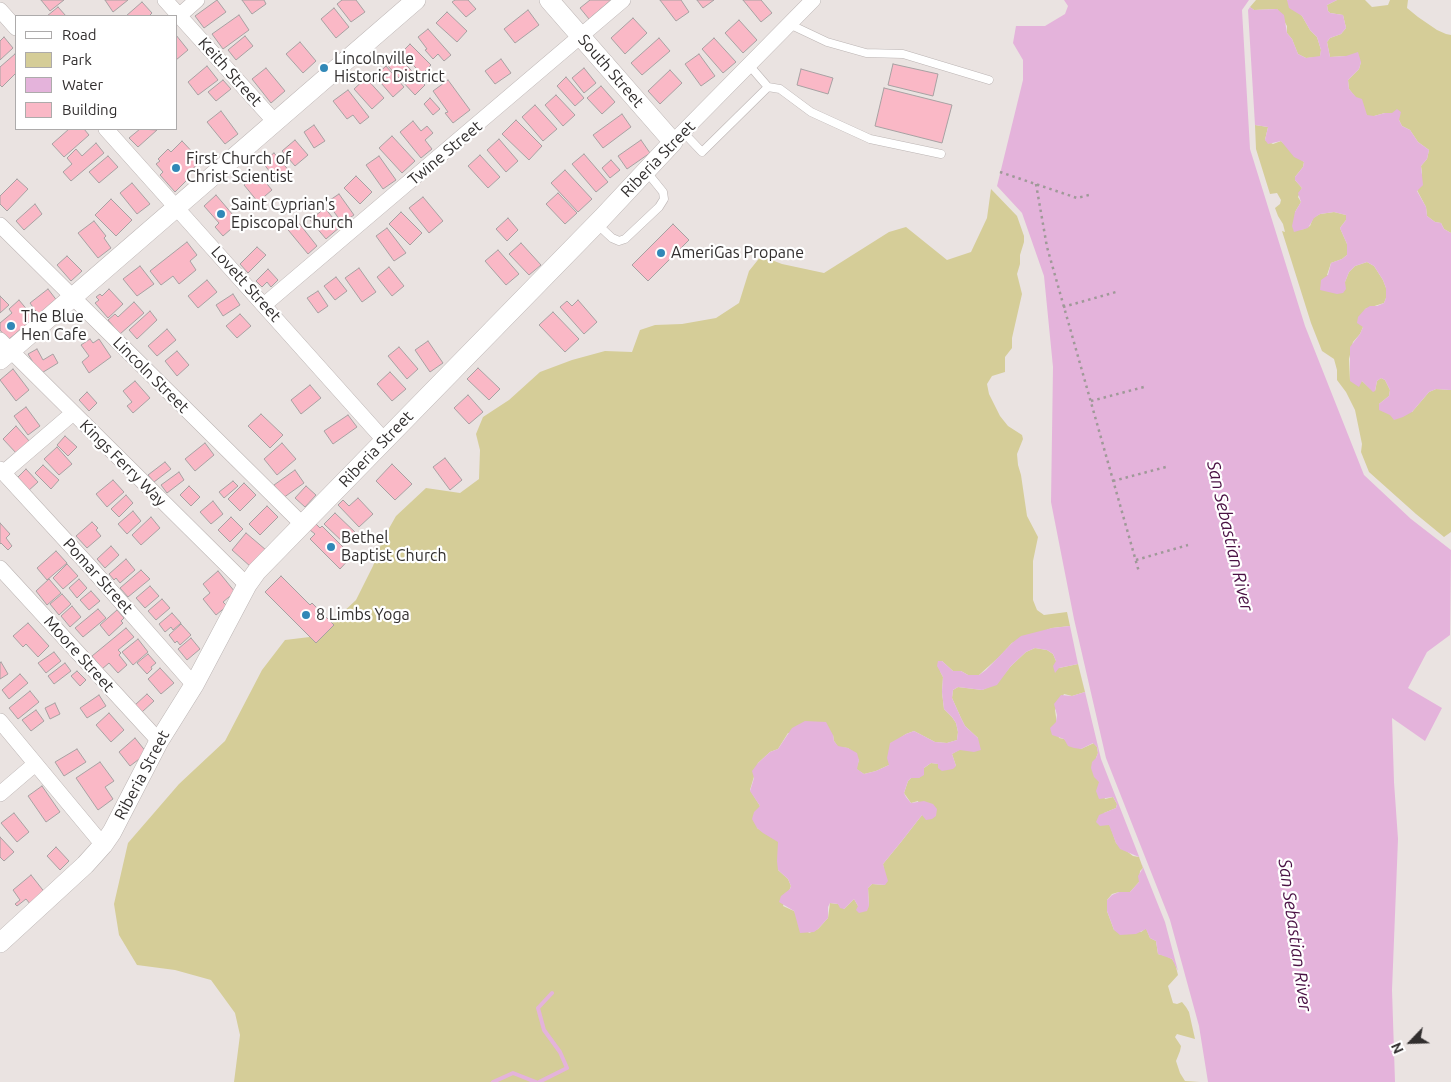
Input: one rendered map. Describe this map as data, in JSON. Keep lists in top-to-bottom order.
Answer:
{
  "streets": {
    "street": [
      "South Street",
      "Keith Street",
      "Twine Street",
      "Riberia Street",
      "Lovett Street",
      "Lincoln Street",
      "Kings Ferry Way",
      "Pomar Street",
      "Moore Street"
    ]
  },
  "crossings": [
    ["South Street", "Twine Street"],
    ["South Street", "Riberia Street"],
    ["Twine Street", "Lovett Street"],
    ["Riberia Street", "Lovett Street"],
    ["Riberia Street", "Lincoln Street"],
    ["Riberia Street", "Kings Ferry Way"],
    ["Riberia Street", "Pomar Street"],
    ["Riberia Street", "Moore Street"]
  ],
  "water": ["San Sebastian River"],
  "places": [
    "Lincolnville Historic District",
    "First Church of Christ Scientist",
    "Saint Cyprian's Episcopal Church",
    "AmeriGas Propane",
    "The Blue Hen Cafe",
    "Bethel Baptist Church",
    "8 Limbs Yoga"
  ],
  "legend": [
    "Road",
    "Park",
    "Water",
    "Building"
  ],
  "north": "bottom left"
}
